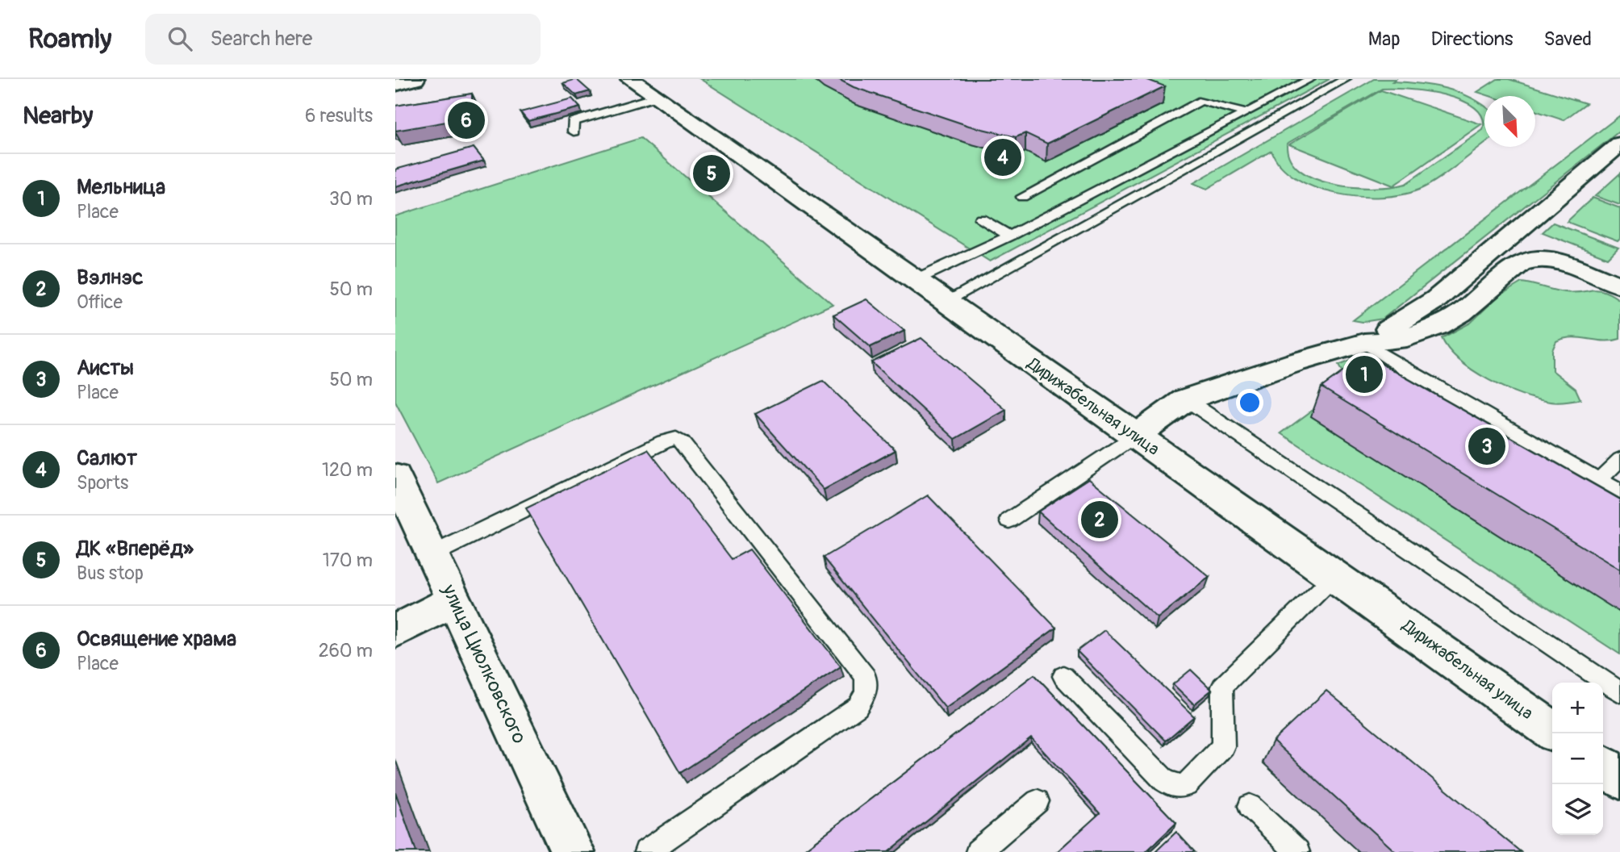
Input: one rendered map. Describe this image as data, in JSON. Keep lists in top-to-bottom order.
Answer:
{
  "streets": {
    "street": ["Дирижабельная улица", "улица Циолковского"]
  },
  "north": "bottom right",
  "page": {
    "header": "Roamly",
    "search": "Search here",
    "nav": ["Map", "Directions", "Saved"],
    "heading": ["Nearby", "6 results"],
    "pins": [
      "6",
      "4",
      "5",
      "1",
      "3",
      "2"
    ],
    "list": [
      {
        "mark": "1",
        "name": "Мельница",
        "note": "Place",
        "value": "30 m"
      },
      {
        "mark": "2",
        "name": "Вэлнэс",
        "note": "Office",
        "value": "50 m"
      },
      {
        "mark": "3",
        "name": "Аисты",
        "note": "Place",
        "value": "50 m"
      },
      {
        "mark": "4",
        "name": "Салют",
        "note": "Sports",
        "value": "120 m"
      },
      {
        "mark": "5",
        "name": "ДК «Вперёд»",
        "note": "Bus stop",
        "value": "170 m"
      },
      {
        "mark": "6",
        "name": "Освящение храма",
        "note": "Place",
        "value": "260 m"
      }
    ],
    "map_buttons": ["+", "−"]
  }
}
